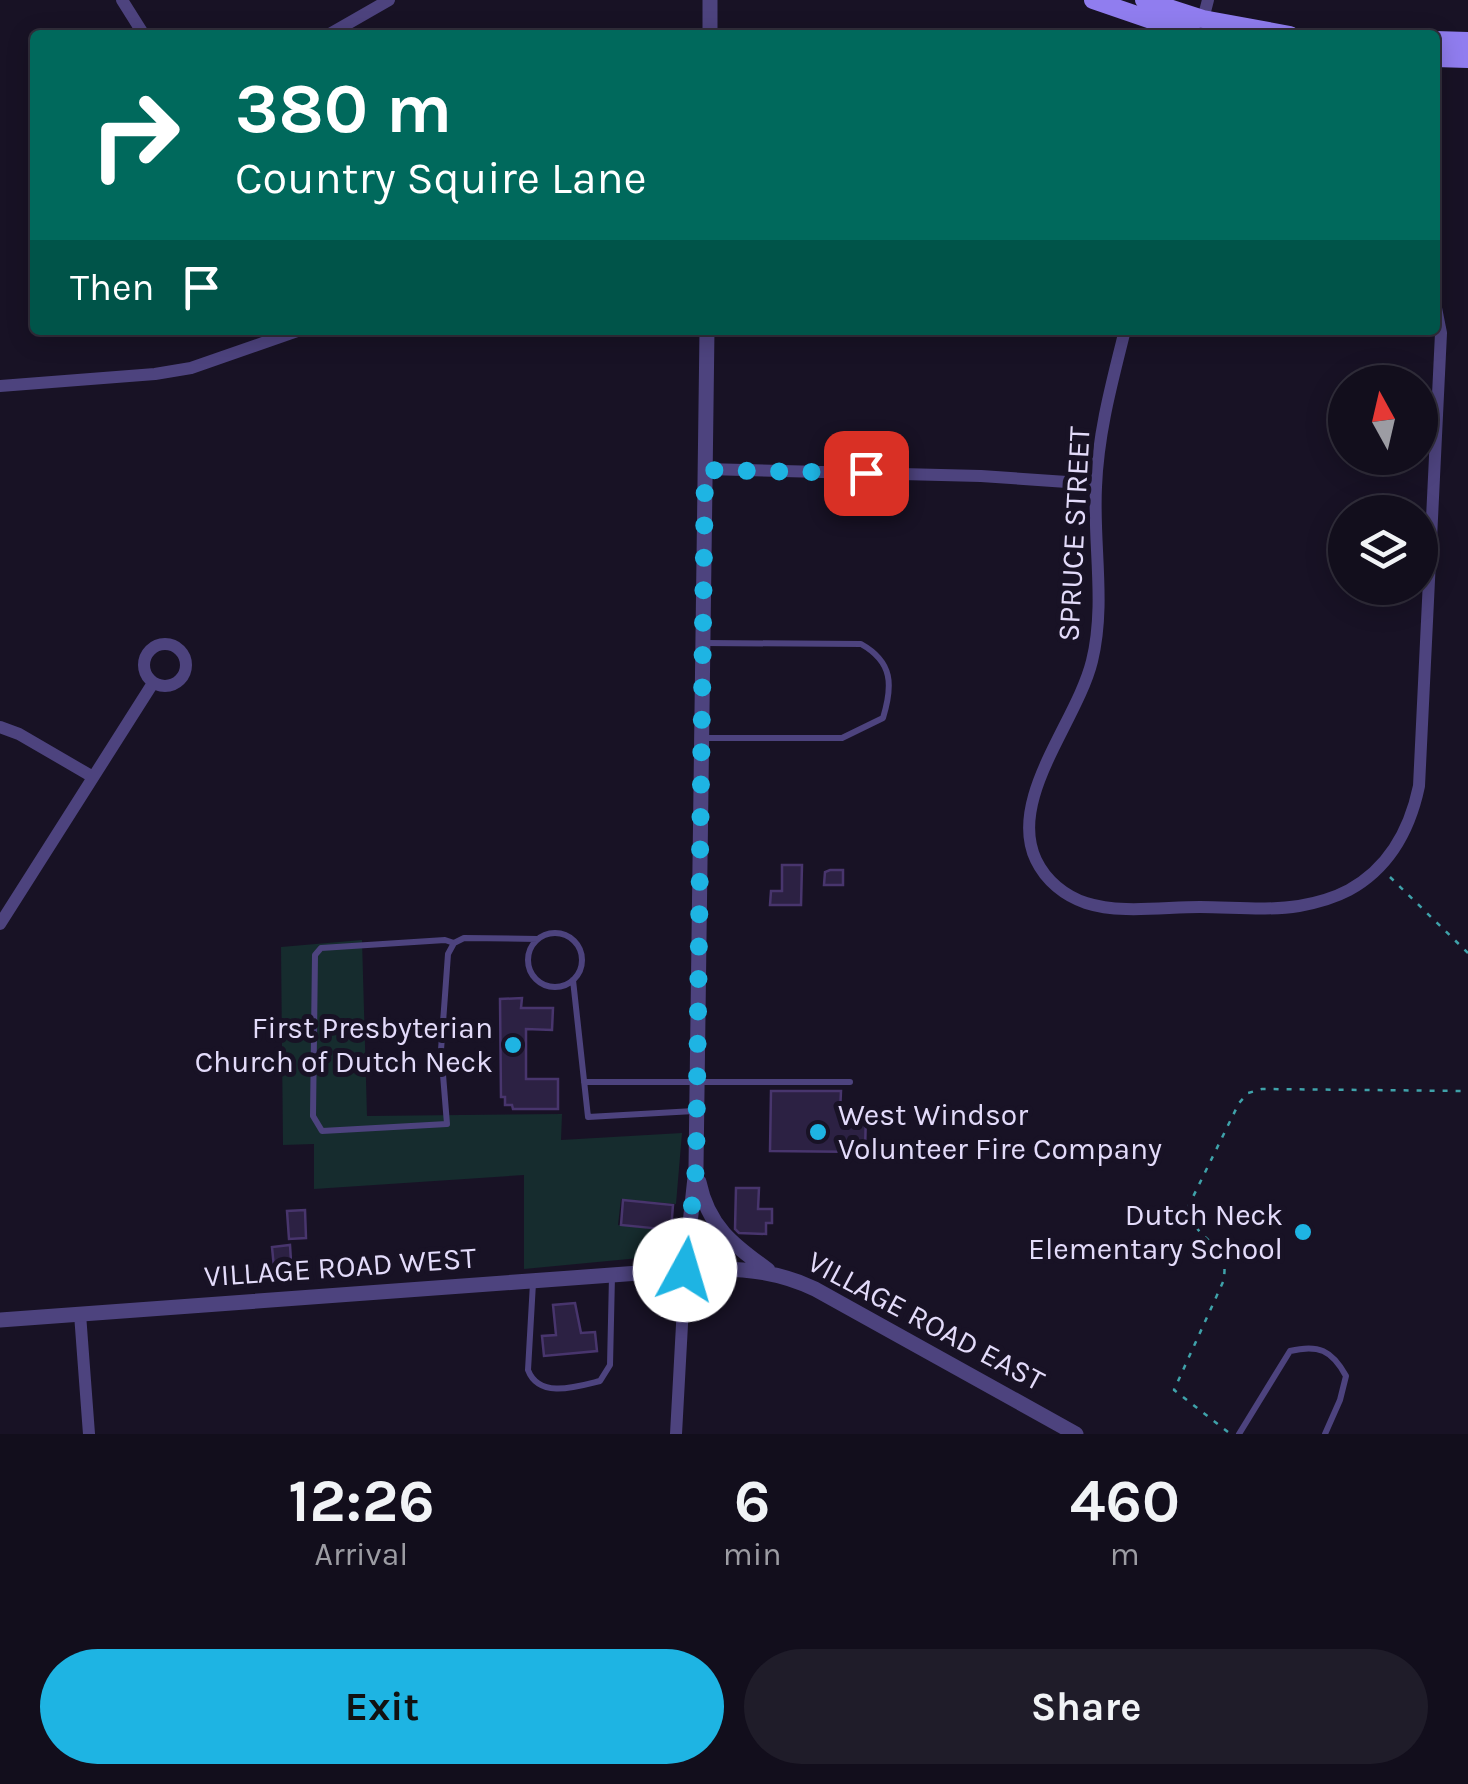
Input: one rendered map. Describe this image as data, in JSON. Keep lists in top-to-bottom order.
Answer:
{
  "streets": {
    "street": ["SPRUCE STREET", "VILLAGE ROAD WEST", "VILLAGE ROAD EAST"]
  },
  "crossings": [
    ["VILLAGE ROAD WEST", "VILLAGE ROAD EAST"]
  ],
  "places": ["First Presbyterian Church of Dutch Neck", "West Windsor Volunteer Fire Company", "Dutch Neck Elementary School"],
  "north": "top",
  "page": {
    "turn": ["380 m", "Country Squire Lane"],
    "then": "Then",
    "eta": [
      "12:26",
      "Arrival",
      "6",
      "min",
      "460",
      "m"
    ],
    "buttons": ["Exit", "Share"]
  }
}
